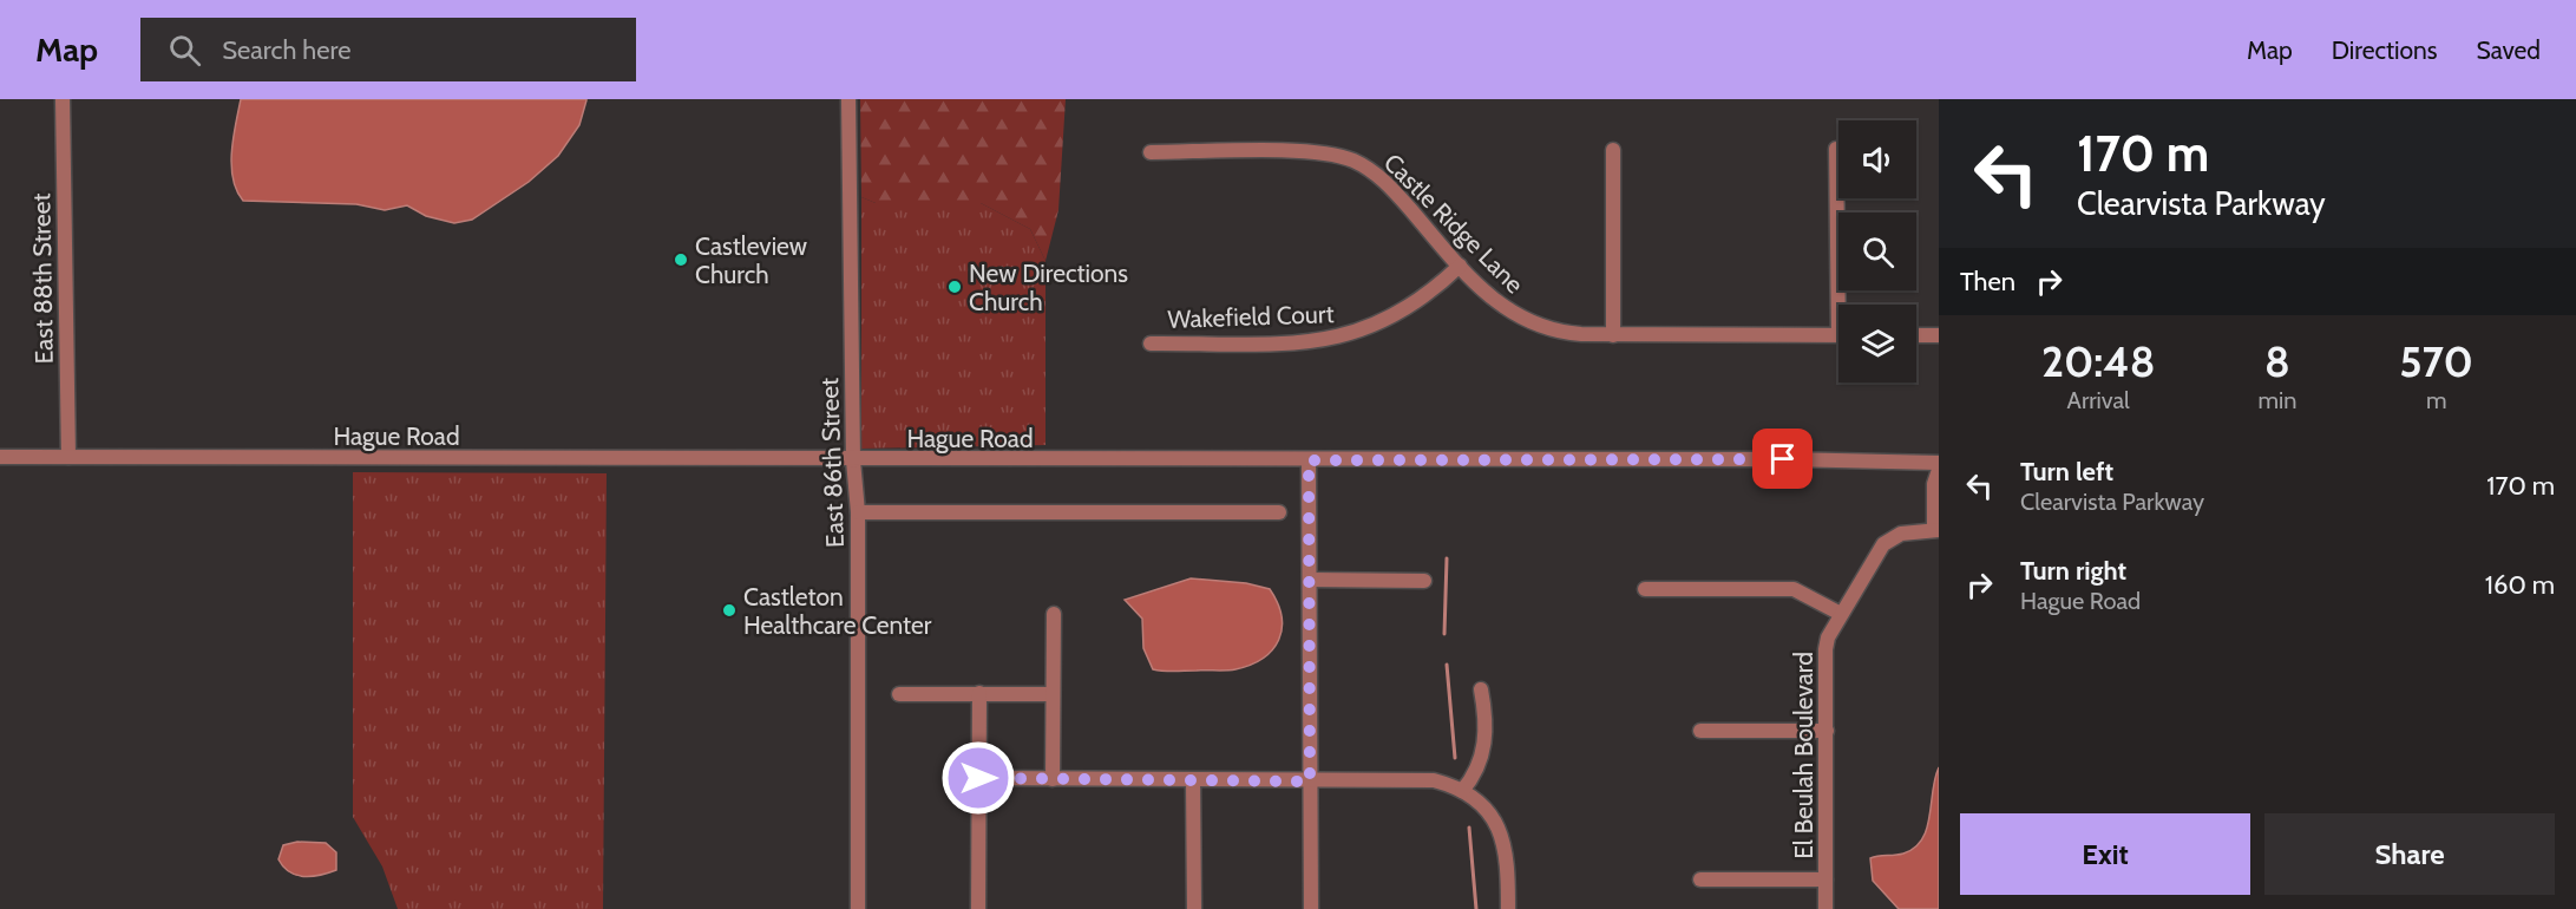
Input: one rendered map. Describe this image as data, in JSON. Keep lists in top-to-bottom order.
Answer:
{
  "streets": {
    "street": [
      "Castle Ridge Lane",
      "East 88th Street",
      "Wakefield Court",
      "Hague Road",
      "East 86th Street",
      "El Beulah Boulevard"
    ]
  },
  "crossings": [
    ["Castle Ridge Lane", "Wakefield Court"],
    ["East 88th Street", "Hague Road"],
    ["Hague Road", "East 86th Street"]
  ],
  "places": ["Castleview Church", "New Directions Church", "Castleton Healthcare Center"],
  "page": {
    "header": "Map",
    "search": "Search here",
    "nav": ["Map", "Directions", "Saved"],
    "turn": ["170 m", "Clearvista Parkway"],
    "then": "Then",
    "eta": [
      "20:48",
      "Arrival",
      "8",
      "min",
      "570",
      "m"
    ],
    "list": [
      {
        "name": "Turn left",
        "note": "Clearvista Parkway",
        "value": "170 m"
      },
      {
        "name": "Turn right",
        "note": "Hague Road",
        "value": "160 m"
      }
    ],
    "buttons": ["Exit", "Share"]
  }
}
